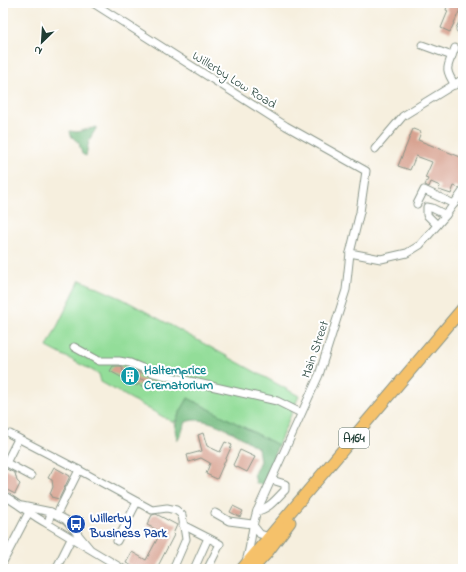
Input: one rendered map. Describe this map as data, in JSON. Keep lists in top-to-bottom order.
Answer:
{
  "streets": {
    "highway": ["A164"],
    "street": ["Willerby Low Road", "Main Street"]
  },
  "crossings": [
    ["Willerby Low Road", "Main Street"],
    ["Main Street", "A164"]
  ],
  "places": {
    "building": ["Haltemprice Crematorium"],
    "bus stop": ["Willerby Business Park"]
  },
  "north": "bottom left"
}
